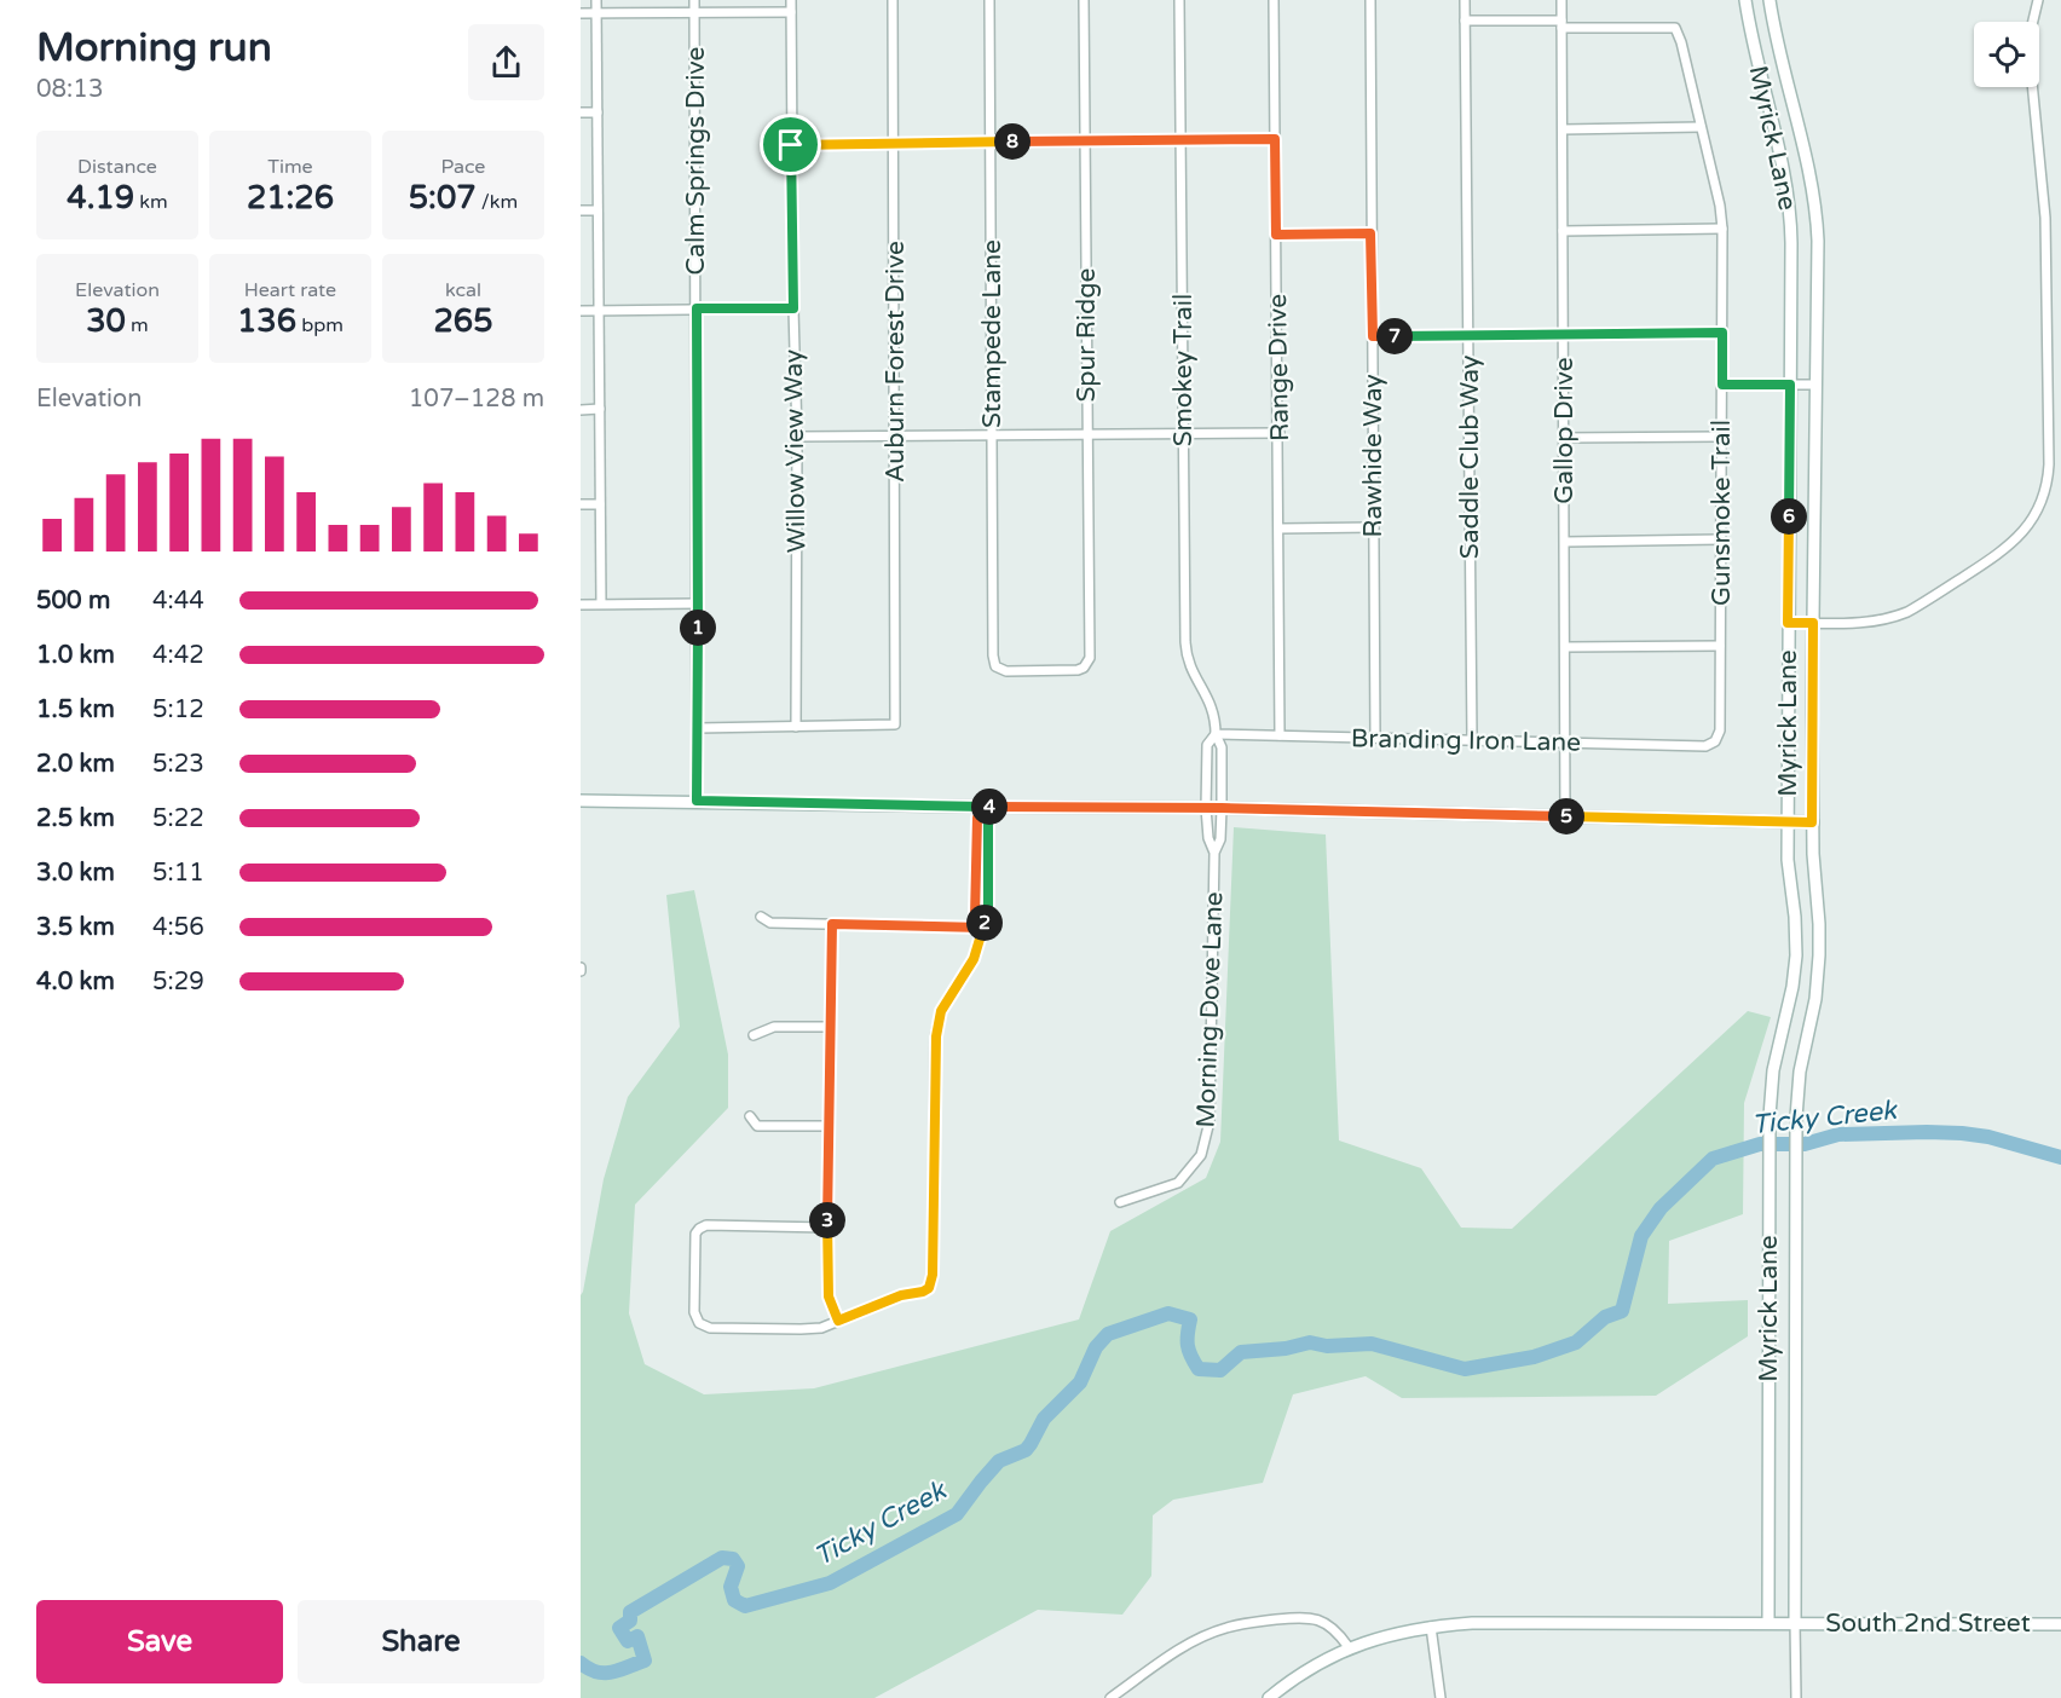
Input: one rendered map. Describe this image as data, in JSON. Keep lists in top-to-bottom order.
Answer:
{
  "streets": {
    "street": [
      "Myrick Lane",
      "Calm Springs Drive",
      "Stampede Lane",
      "Spur Ridge",
      "Auburn Forest Drive",
      "Range Drive",
      "Smokey Trail",
      "Gallop Drive",
      "Willow View Way",
      "Rawhide Way",
      "Saddle Club Way",
      "Gunsmoke Trail",
      "Branding Iron Lane",
      "Morning Dove Lane",
      "South 2nd Street"
    ]
  },
  "crossings": [
    ["Myrick Lane", "South 2nd Street"],
    ["Stampede Lane", "Spur Ridge"],
    ["Auburn Forest Drive", "Willow View Way"],
    ["Range Drive", "Branding Iron Lane"],
    ["Smokey Trail", "Branding Iron Lane"],
    ["Smokey Trail", "Morning Dove Lane"],
    ["Gallop Drive", "Gunsmoke Trail"],
    ["Gallop Drive", "Branding Iron Lane"],
    ["Rawhide Way", "Branding Iron Lane"],
    ["Saddle Club Way", "Branding Iron Lane"],
    ["Gunsmoke Trail", "Branding Iron Lane"]
  ],
  "water": ["Ticky Creek"],
  "page": {
    "heading": ["Morning run", "08:13"],
    "stats": [
      ["Distance", "4.19 km"],
      ["Time", "21:26"],
      ["Pace", "5:07 /km"],
      ["Elevation", "30 m"],
      ["Heart rate", "136 bpm"],
      ["kcal", "265"]
    ],
    "pins": [
      "8",
      "7",
      "6",
      "1",
      "4",
      "5",
      "2",
      "3"
    ],
    "chart": ["Elevation", "107–128 m"],
    "list": [
      {
        "name": "500 m",
        "note": "4:44"
      },
      {
        "name": "1.0 km",
        "note": "4:42"
      },
      {
        "name": "1.5 km",
        "note": "5:12"
      },
      {
        "name": "2.0 km",
        "note": "5:23"
      },
      {
        "name": "2.5 km",
        "note": "5:22"
      },
      {
        "name": "3.0 km",
        "note": "5:11"
      },
      {
        "name": "3.5 km",
        "note": "4:56"
      },
      {
        "name": "4.0 km",
        "note": "5:29"
      }
    ],
    "buttons": ["Save", "Share"]
  }
}
